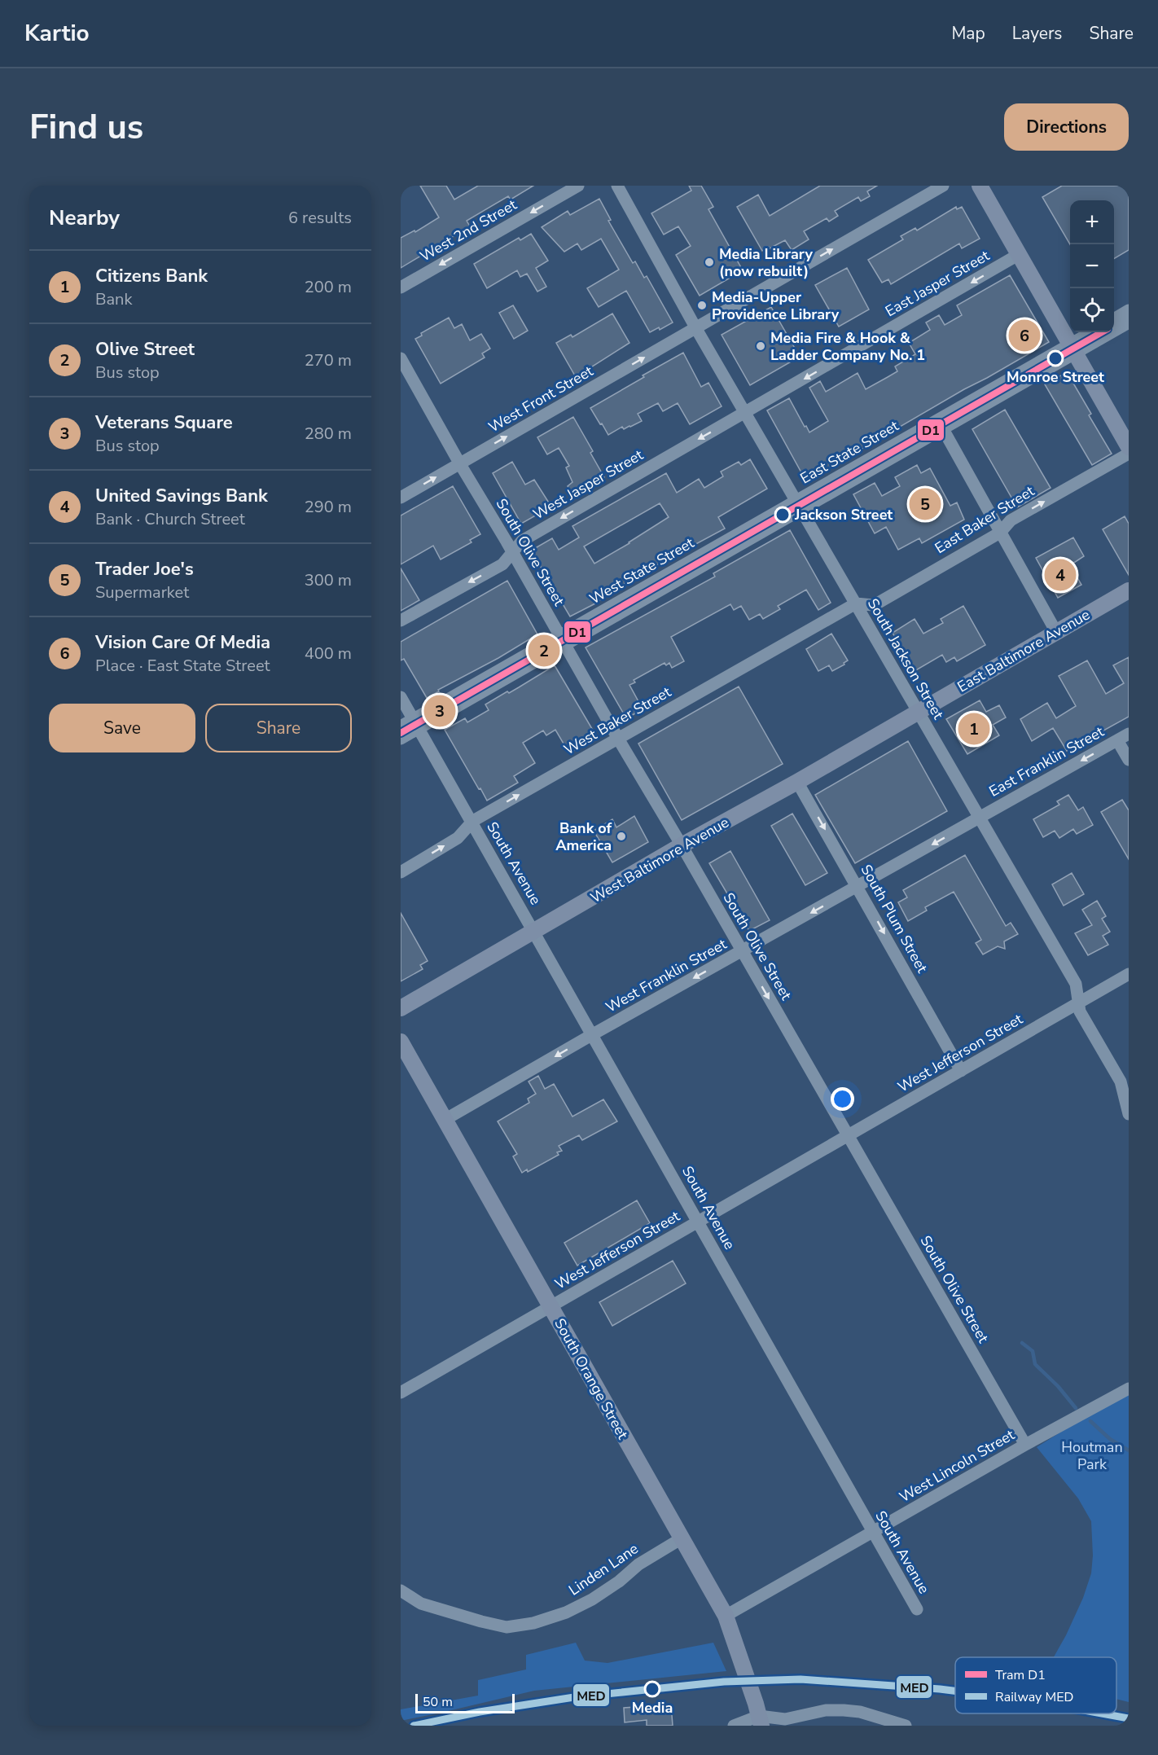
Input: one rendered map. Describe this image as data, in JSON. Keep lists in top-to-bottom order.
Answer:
{
  "streets": {
    "main road": ["East Baltimore Avenue", "West Baltimore Avenue", "South Orange Street"],
    "street": [
      "West 2nd Street",
      "East Jasper Street",
      "West Front Street",
      "East State Street",
      "West Jasper Street",
      "East Baker Street",
      "South Olive Street",
      "West State Street",
      "South Jackson Street",
      "West Baker Street",
      "East Franklin Street",
      "South Avenue",
      "South Plum Street",
      "West Franklin Street",
      "West Jefferson Street",
      "West Lincoln Street",
      "Linden Lane"
    ]
  },
  "crossings": [
    ["East Jasper Street", "West Jasper Street"],
    ["East Jasper Street", "South Jackson Street"],
    ["West Front Street", "South Olive Street"],
    ["West Front Street", "South Jackson Street"],
    ["East State Street", "West State Street"],
    ["East State Street", "South Jackson Street"],
    ["West Jasper Street", "South Olive Street"],
    ["West Jasper Street", "South Jackson Street"],
    ["East Baker Street", "South Jackson Street"],
    ["East Baker Street", "West Baker Street"],
    ["South Olive Street", "West State Street"],
    ["South Olive Street", "West Baker Street"],
    ["South Olive Street", "West Baltimore Avenue"],
    ["South Olive Street", "West Franklin Street"],
    ["South Olive Street", "West Jefferson Street"],
    ["South Olive Street", "West Lincoln Street"],
    ["West State Street", "South Jackson Street"],
    ["West State Street", "South Avenue"],
    ["East Baltimore Avenue", "South Jackson Street"],
    ["East Baltimore Avenue", "West Baltimore Avenue"],
    ["South Jackson Street", "West Baker Street"],
    ["South Jackson Street", "East Franklin Street"],
    ["South Jackson Street", "West Baltimore Avenue"],
    ["South Jackson Street", "West Franklin Street"],
    ["South Jackson Street", "West Jefferson Street"],
    ["West Baker Street", "South Avenue"],
    ["East Franklin Street", "West Franklin Street"],
    ["West Baltimore Avenue", "South Avenue"],
    ["West Baltimore Avenue", "South Plum Street"],
    ["South Avenue", "West Franklin Street"],
    ["South Avenue", "West Jefferson Street"],
    ["South Avenue", "West Lincoln Street"],
    ["South Plum Street", "West Franklin Street"],
    ["South Plum Street", "West Jefferson Street"],
    ["West Franklin Street", "South Orange Street"],
    ["West Jefferson Street", "South Orange Street"],
    ["South Orange Street", "West Lincoln Street"],
    ["South Orange Street", "Linden Lane"]
  ],
  "one_way": [
    "West 2nd Street",
    "East Jasper Street",
    "West Front Street",
    "West Jasper Street",
    "East Baker Street",
    "West Baker Street",
    "East Franklin Street",
    "South Plum Street",
    "West Franklin Street"
  ],
  "parks": ["Houtman Park"],
  "places": [
    "Media Library (now rebuilt)",
    "Media-Upper Providence Library",
    "Media Fire & Hook & Ladder Company No. 1",
    "Monroe Street",
    "Jackson Street",
    "Bank of America",
    "Media"
  ],
  "lines": ["tram line D1", "rail line MED"],
  "legend": ["Tram D1", "Railway MED"],
  "scale_bar": "50 m",
  "page": {
    "header": "Kartio",
    "nav": ["Map", "Layers", "Share"],
    "buttons": [
      "Directions",
      ["Save", "Share"]
    ],
    "title": "Find us",
    "heading": ["Nearby", "6 results"],
    "map_buttons": ["+", "−"],
    "list": [
      {
        "mark": "1",
        "name": "Citizens Bank",
        "note": "Bank",
        "value": "200 m"
      },
      {
        "mark": "2",
        "name": "Olive Street",
        "note": "Bus stop",
        "value": "270 m"
      },
      {
        "mark": "3",
        "name": "Veterans Square",
        "note": "Bus stop",
        "value": "280 m"
      },
      {
        "mark": "4",
        "name": "United Savings Bank",
        "note": "Bank · Church Street",
        "value": "290 m"
      },
      {
        "mark": "5",
        "name": "Trader Joe's",
        "note": "Supermarket",
        "value": "300 m"
      },
      {
        "mark": "6",
        "name": "Vision Care Of Media",
        "note": "Place · East State Street",
        "value": "400 m"
      }
    ],
    "pins": [
      "6",
      "5",
      "4",
      "2",
      "3",
      "1"
    ],
    "scale": "50 m"
  }
}
